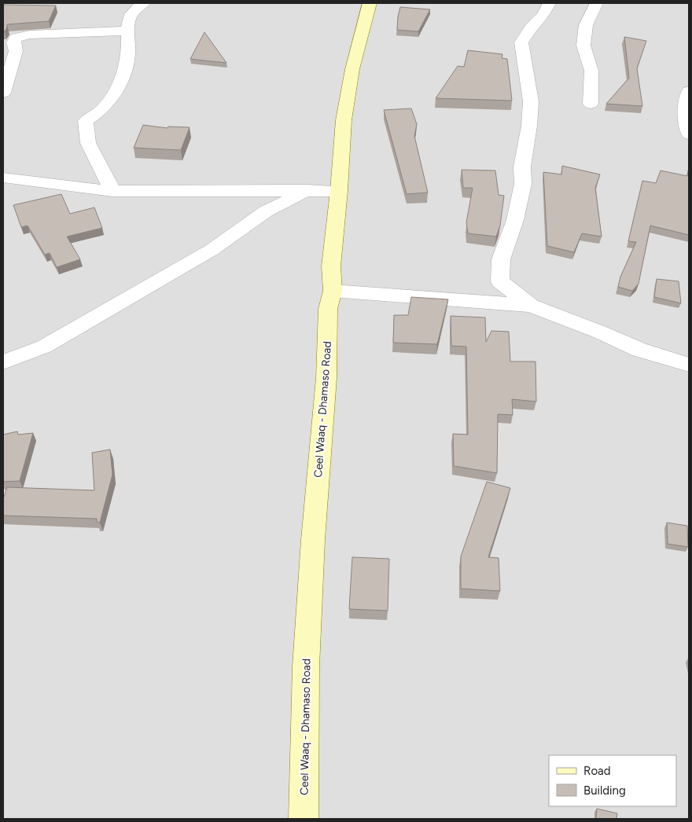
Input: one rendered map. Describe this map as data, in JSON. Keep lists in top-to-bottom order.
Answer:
{
  "streets": {
    "main road": ["Ceel Waaq - Dhamaso Road"]
  },
  "legend": ["Road", "Building"]
}
